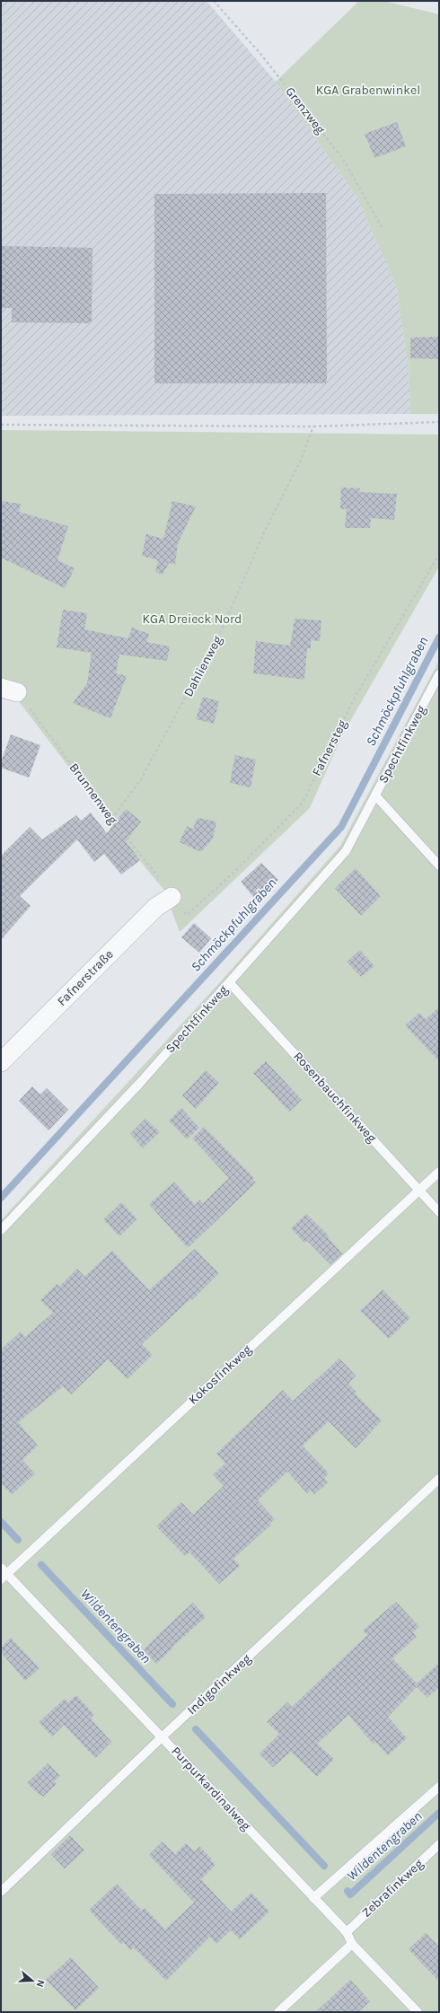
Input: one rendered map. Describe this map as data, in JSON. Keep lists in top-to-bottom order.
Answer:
{
  "streets": {
    "street": ["Fafnerstraße"],
    "lane": [
      "Spechtfinkweg",
      "Rosenbauchfinkweg",
      "Kokosfinkweg",
      "Indigofinkweg",
      "Purpurkardinalweg",
      "Zebrafinkweg"
    ],
    "path": [
      "Grenzweg",
      "Dahlienweg",
      "Fafnersteg",
      "Brunnenweg"
    ]
  },
  "crossings": [
    ["Dahlienweg", "Brunnenweg"],
    ["Spechtfinkweg", "Rosenbauchfinkweg"],
    ["Fafnersteg", "Brunnenweg"],
    ["Brunnenweg", "Fafnerstraße"],
    ["Rosenbauchfinkweg", "Kokosfinkweg"],
    ["Kokosfinkweg", "Purpurkardinalweg"],
    ["Indigofinkweg", "Purpurkardinalweg"],
    ["Purpurkardinalweg", "Zebrafinkweg"]
  ],
  "water": ["Schmöckpfuhlgraben", "Wildentengraben"],
  "parks": ["KGA Grabenwinkel", "KGA Dreieck Nord"],
  "north": "right"
}
